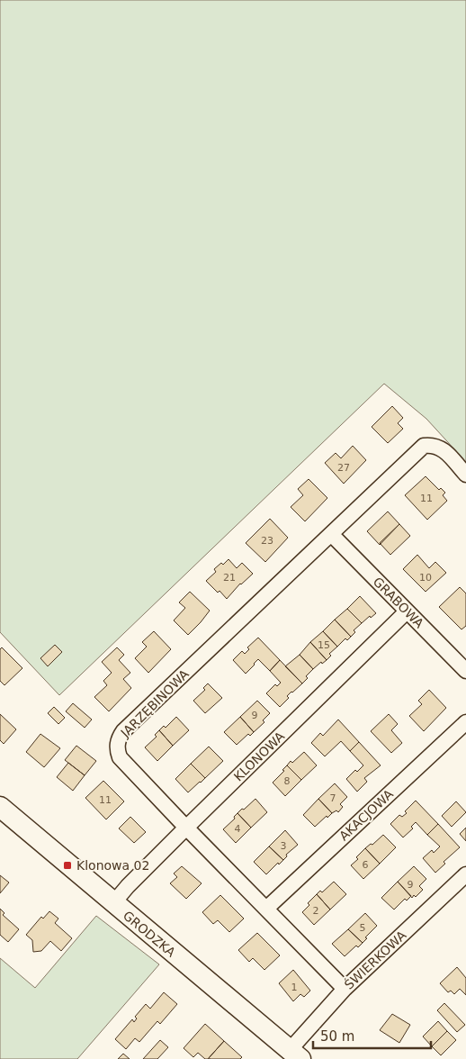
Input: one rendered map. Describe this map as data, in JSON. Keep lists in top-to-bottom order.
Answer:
{
  "streets": {
    "street": [
      "GRABOWA",
      "JARZĘBINOWA",
      "KLONOWA",
      "AKACJOWA",
      "GRODZKA",
      "ŚWIERKOWA"
    ]
  },
  "crossings": [
    ["GRABOWA", "JARZĘBINOWA"],
    ["GRABOWA", "KLONOWA"],
    ["JARZĘBINOWA", "KLONOWA"],
    ["JARZĘBINOWA", "AKACJOWA"],
    ["JARZĘBINOWA", "ŚWIERKOWA"],
    ["KLONOWA", "GRODZKA"],
    ["GRODZKA", "ŚWIERKOWA"]
  ],
  "places": {
    "transit": ["Klonowa 02"]
  },
  "house_numbers": [
    "27",
    "11",
    "23",
    "21",
    "10",
    "15",
    "9",
    "8",
    "7",
    "11",
    "4",
    "3",
    "6",
    "9",
    "2",
    "5",
    "1"
  ],
  "scale_bar": "50 m"
}
